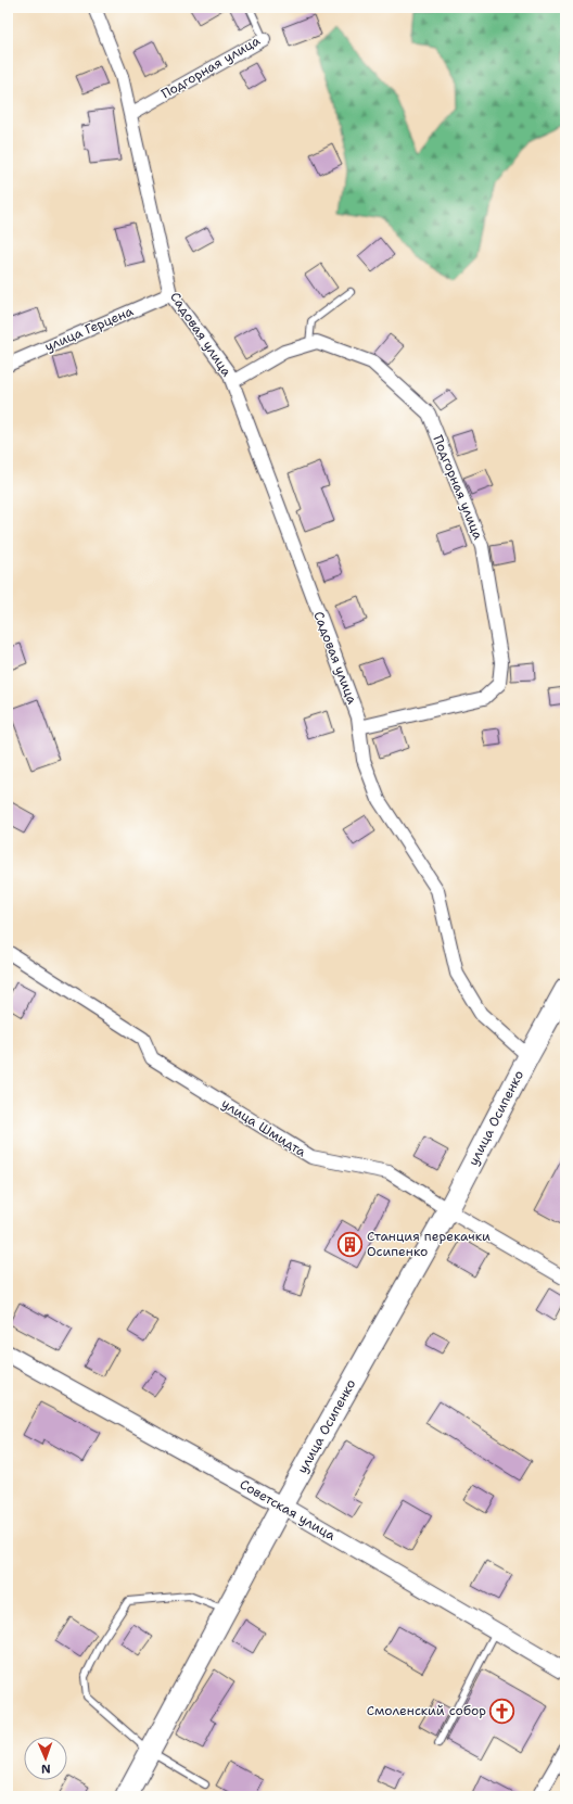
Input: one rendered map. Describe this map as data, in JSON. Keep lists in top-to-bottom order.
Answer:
{
  "streets": {
    "main road": ["улица Осипенко"],
    "street": [
      "Подгорная улица",
      "улица Герцена",
      "Садовая улица",
      "улица Шмидта",
      "Советская улица"
    ]
  },
  "crossings": [
    ["Подгорная улица", "Садовая улица"],
    ["улица Герцена", "Садовая улица"],
    ["Садовая улица", "улица Осипенко"],
    ["улица Осипенко", "улица Шмидта"],
    ["улица Осипенко", "Советская улица"]
  ],
  "places": {
    "building": ["Станция перекачки Осипенко"],
    "church": ["Смоленский собор"]
  },
  "north": "bottom"
}
